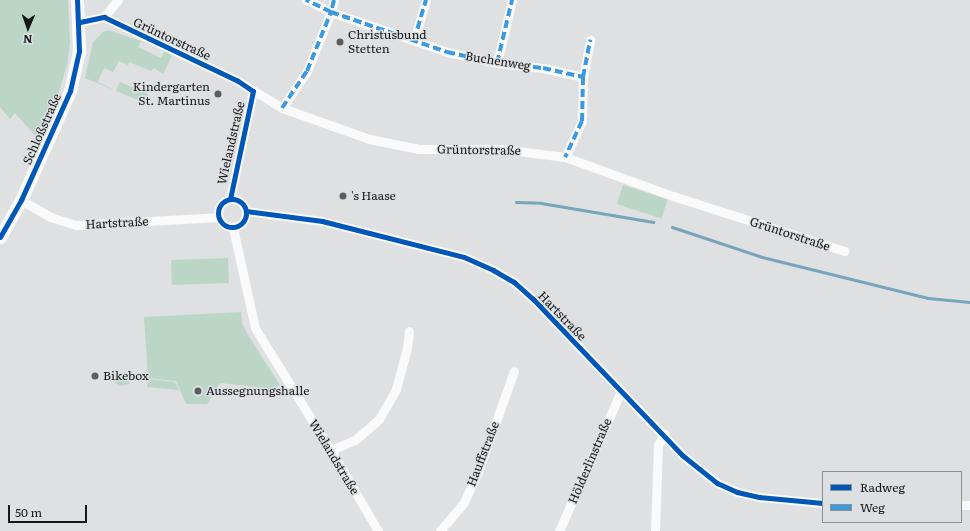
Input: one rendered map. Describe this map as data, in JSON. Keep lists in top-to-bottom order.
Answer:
{
  "streets": {
    "main road": ["Schloßstraße"],
    "street": [
      "Grüntorstraße",
      "Buchenweg",
      "Wielandstraße",
      "Hartstraße",
      "Hauffstraße",
      "Hölderlinstraße"
    ]
  },
  "crossings": [
    ["Grüntorstraße", "Wielandstraße"],
    ["Schloßstraße", "Hartstraße"],
    ["Wielandstraße", "Hartstraße"],
    ["Hartstraße", "Hölderlinstraße"]
  ],
  "places": [
    "Christusbund Stetten",
    "Kindergarten St. Martinus",
    "'s Haase",
    "Bikebox",
    "Aussegnungshalle"
  ],
  "legend": ["Radweg", "Weg"],
  "scale_bar": "50 m",
  "north": "bottom"
}
